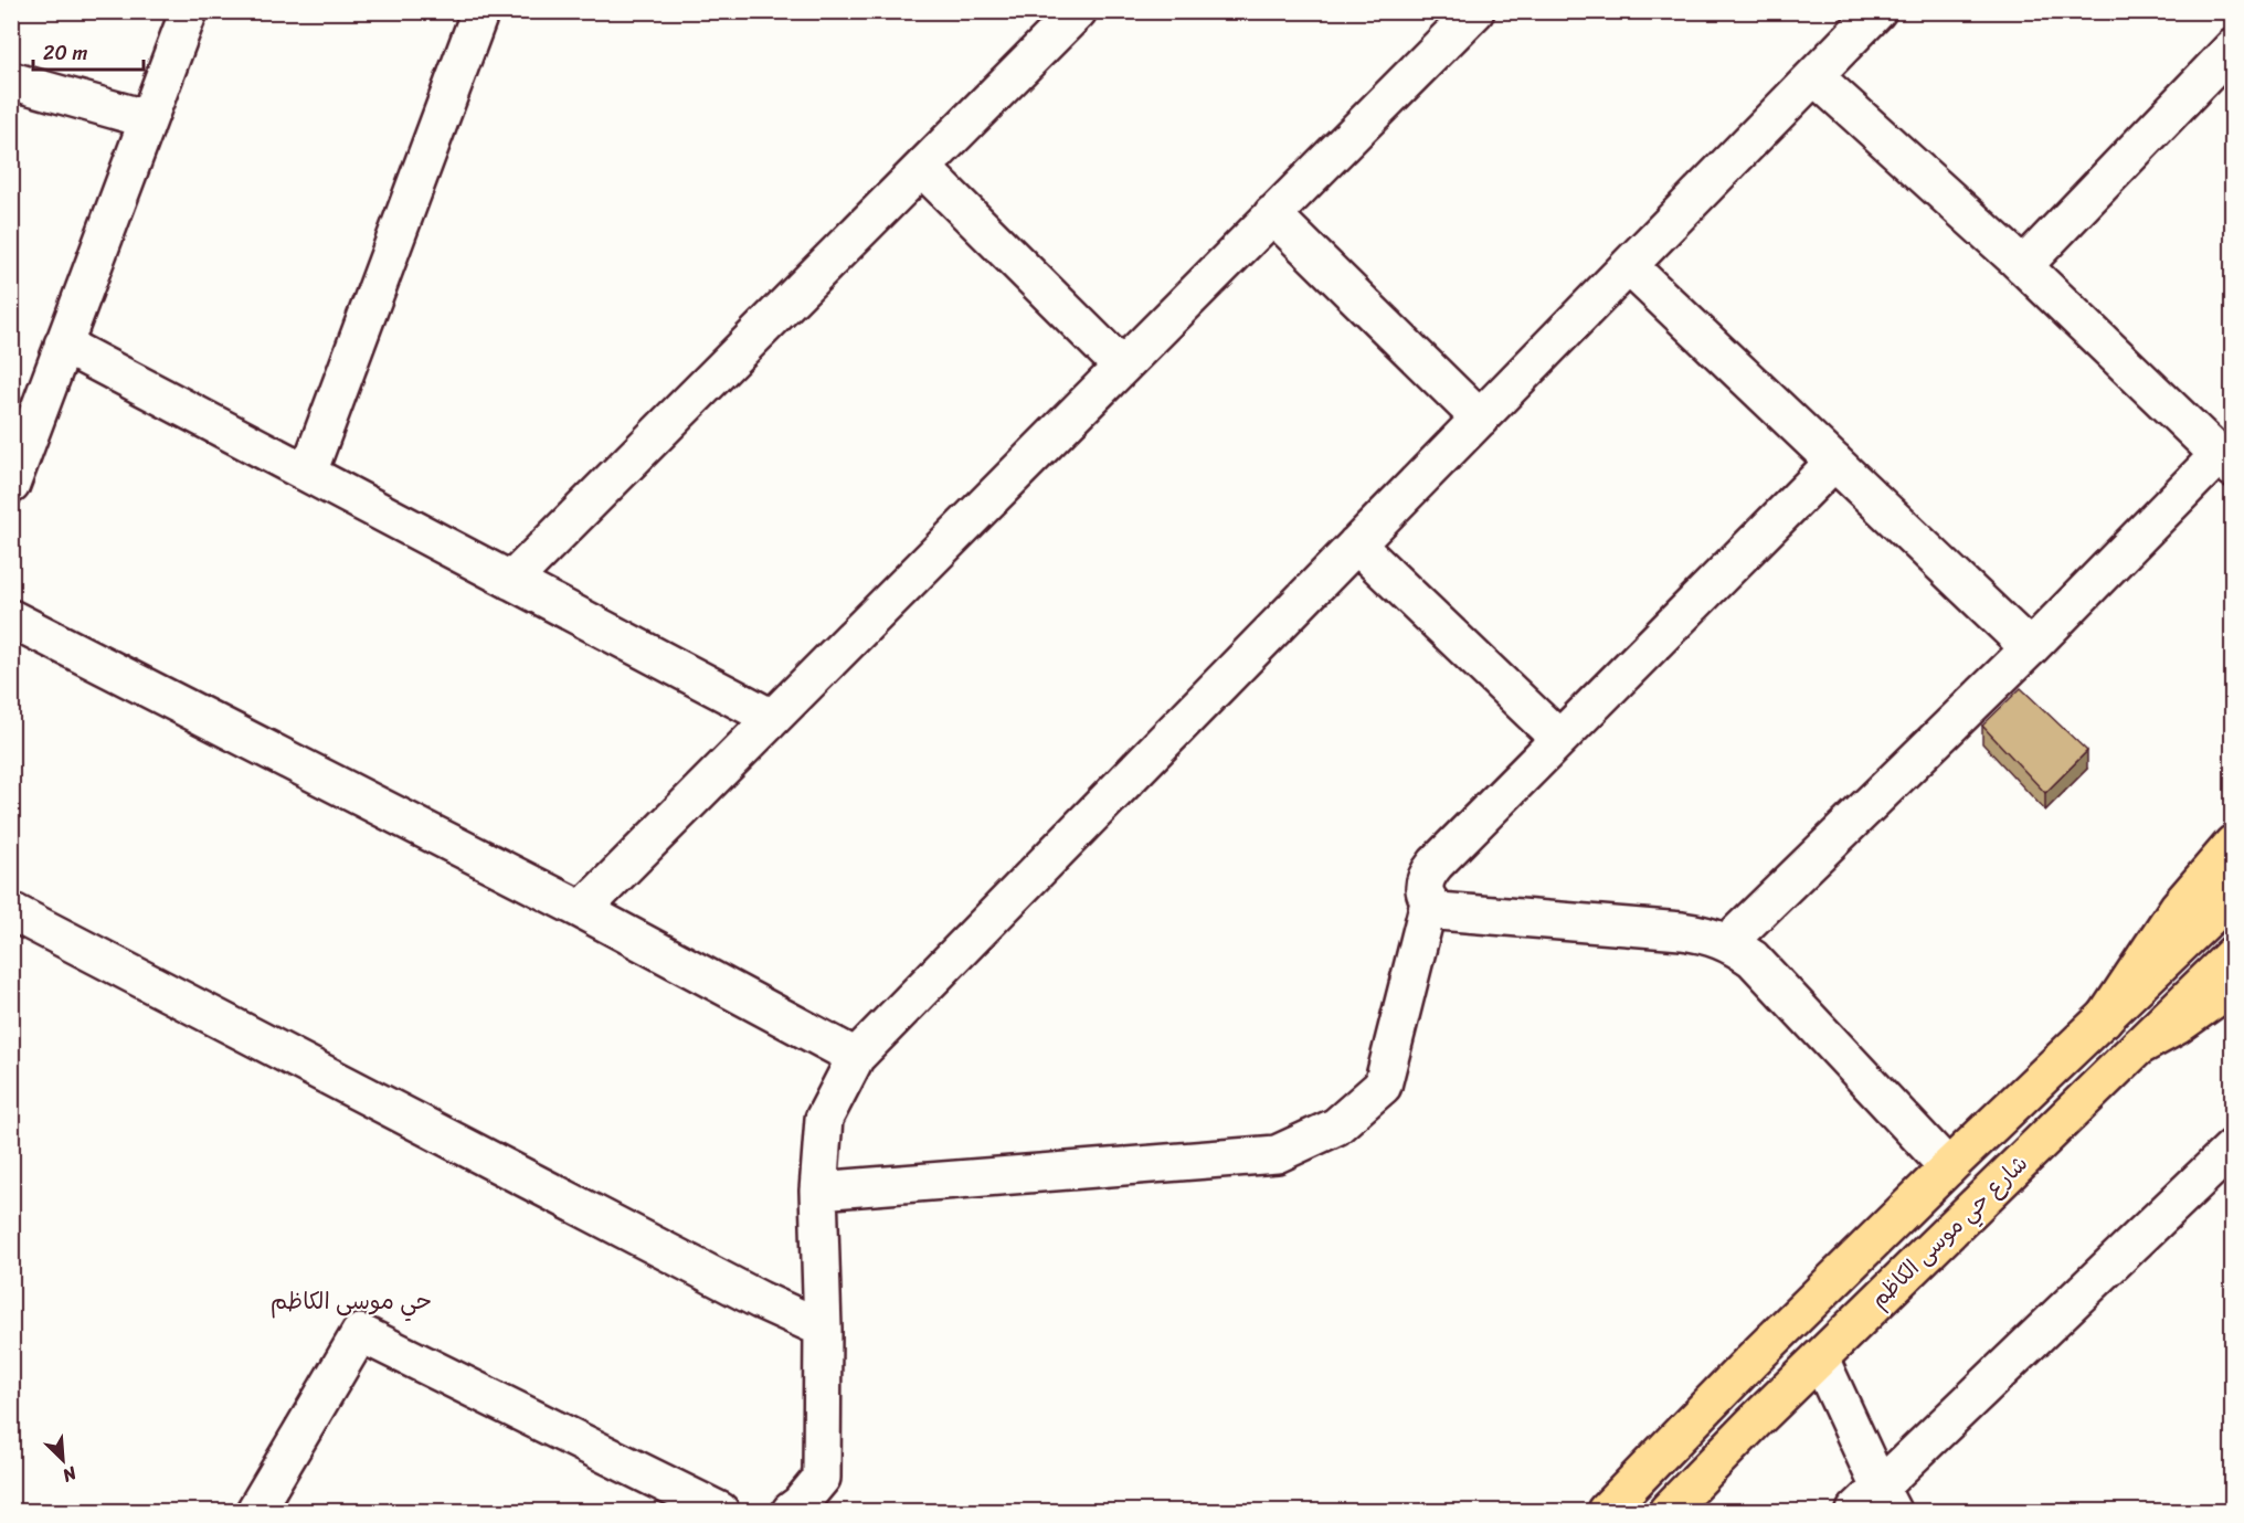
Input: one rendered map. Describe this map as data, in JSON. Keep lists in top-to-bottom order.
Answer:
{
  "streets": {
    "main road": ["شارع حي موسى الكاظم"]
  },
  "districts": ["حي موسى الكاظم"],
  "scale_bar": "20 m",
  "north": "bottom right"
}
